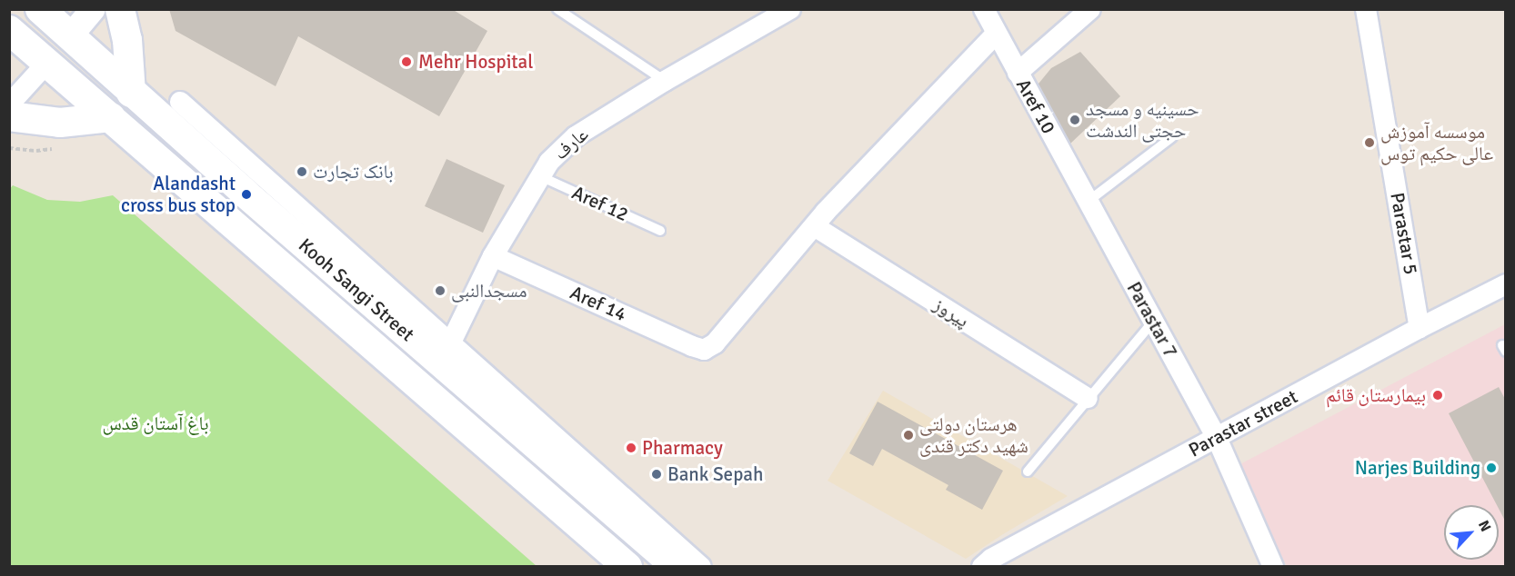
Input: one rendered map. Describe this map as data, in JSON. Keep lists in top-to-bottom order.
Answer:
{
  "streets": {
    "main road": ["Kooh Sangi Street"],
    "street": [
      "Aref 10",
      "عارف",
      "Parastar 5",
      "Aref 14",
      "پیروز",
      "Parastar 7",
      "Parastar street"
    ],
    "lane": ["Aref 12"]
  },
  "crossings": [
    ["Aref 10", "Parastar 7"],
    ["عارف", "Aref 12"],
    ["عارف", "Kooh Sangi Street"],
    ["عارف", "Aref 14"],
    ["Parastar 5", "Parastar street"],
    ["Aref 14", "پیروز"],
    ["Parastar 7", "Parastar street"]
  ],
  "parks": ["باغ آستان قدس"],
  "places": [
    "Mehr Hospital",
    "حسینیه و مسجد حجتی الندشت",
    "موسسه آموزش عالی حکیم توس",
    "بانک تجارت",
    "Alandasht cross bus stop",
    "مسجدالنبی",
    "بیمارستان قائم",
    "هرستان دولتی شهید دکتر قندی",
    "Pharmacy",
    "Narjes Building",
    "Bank Sepah"
  ],
  "north": "top right"
}
